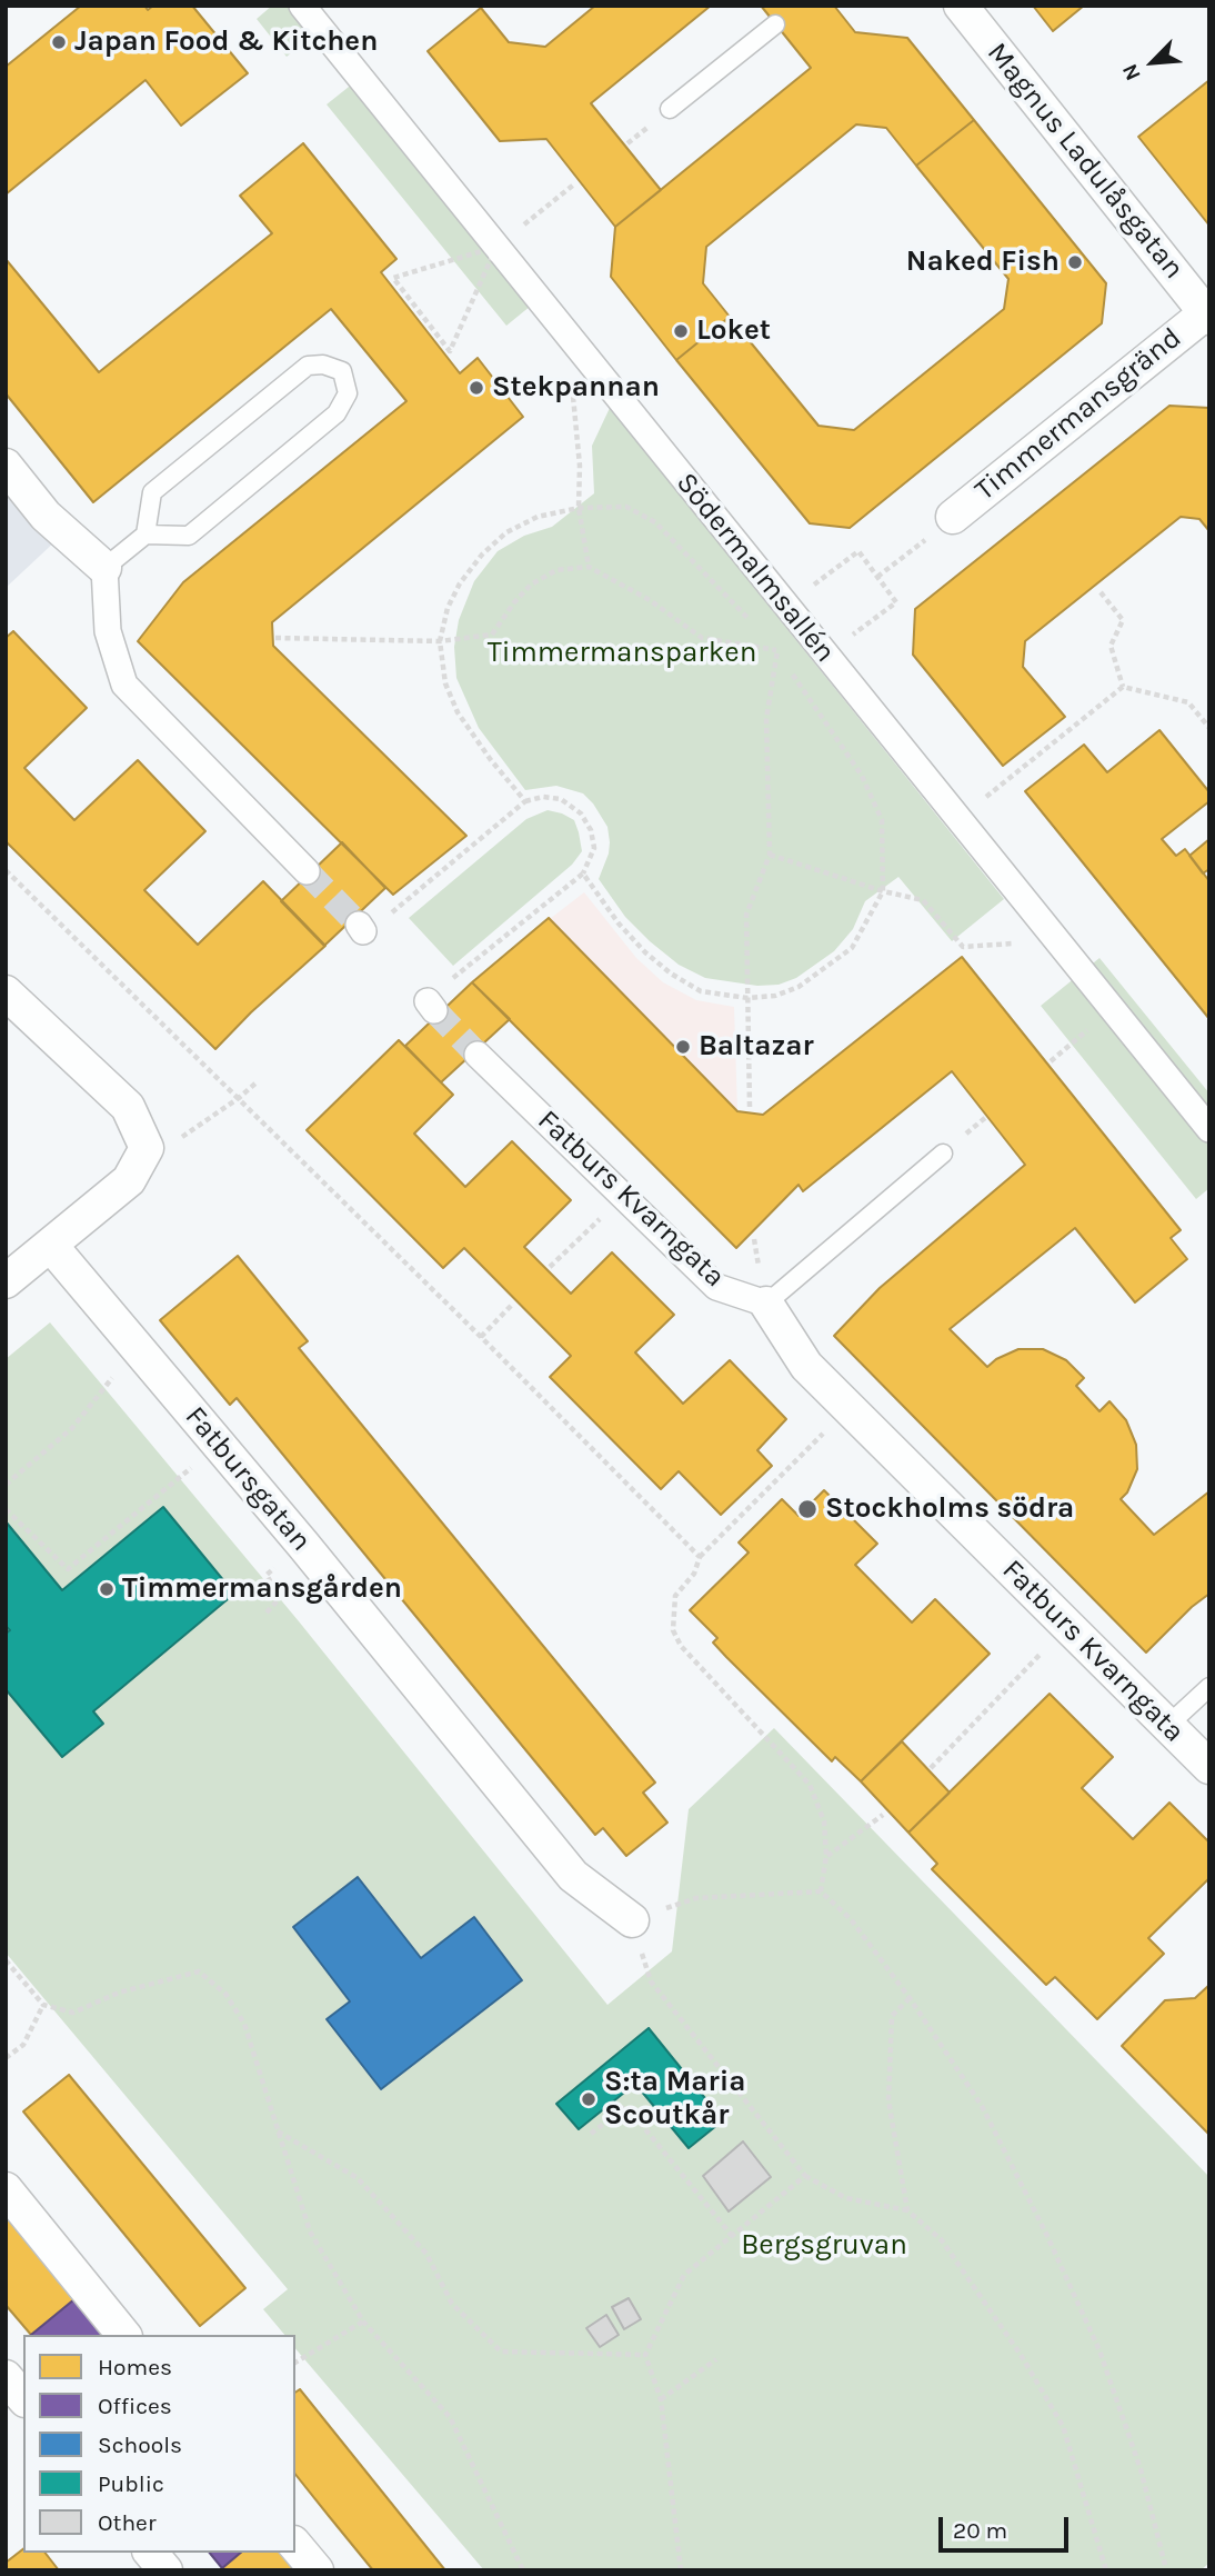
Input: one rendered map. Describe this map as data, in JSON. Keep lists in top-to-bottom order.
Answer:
{
  "streets": {
    "street": [
      "Magnus Ladulåsgatan",
      "Timmermansgränd",
      "Södermalmsallén",
      "Fatburs Kvarngata",
      "Fatbursgatan"
    ]
  },
  "crossings": [
    ["Magnus Ladulåsgatan", "Timmermansgränd"]
  ],
  "parks": ["Timmermansparken", "Bergsgruvan"],
  "places": [
    "Japan Food & Kitchen",
    "Naked Fish",
    "Loket",
    "Stekpannan",
    "Baltazar",
    "Stockholms södra",
    "Timmermansgården",
    "S:ta Maria Scoutkår"
  ],
  "legend": [
    "Homes",
    "Offices",
    "Schools",
    "Public",
    "Other"
  ],
  "scale_bar": "20 m",
  "north": "bottom left"
}
